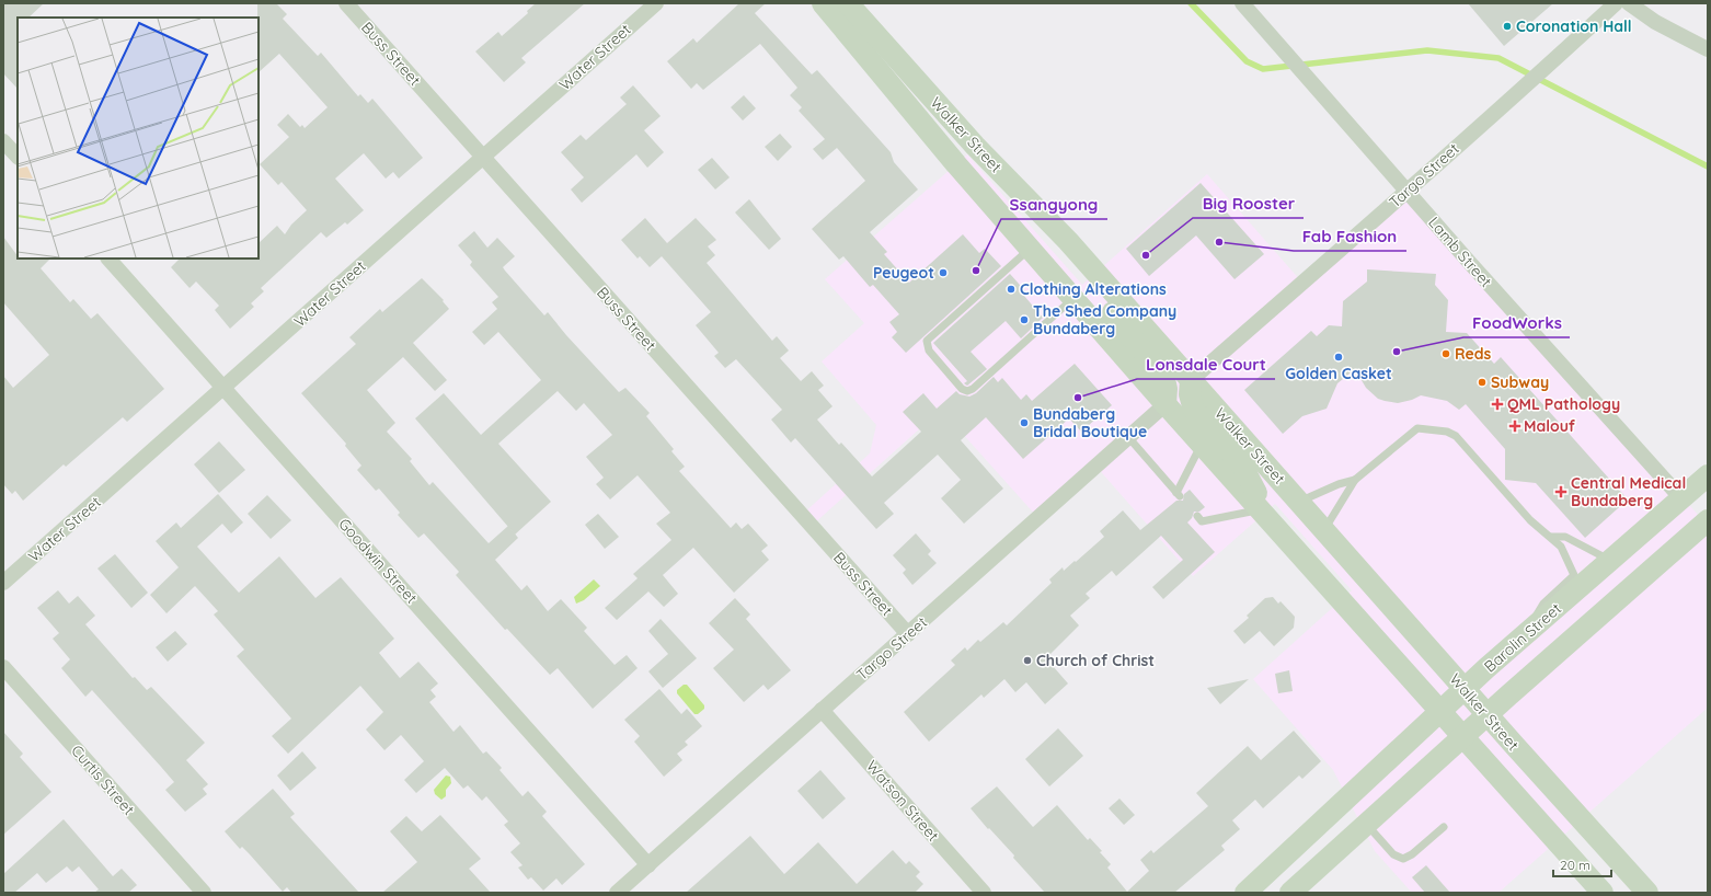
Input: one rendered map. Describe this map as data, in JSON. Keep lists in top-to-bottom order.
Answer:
{
  "streets": {
    "main road": ["Walker Street", "Barolin Street"],
    "street": [
      "Buss Street",
      "Water Street",
      "Targo Street",
      "Lamb Street",
      "Goodwin Street",
      "Curtis Street",
      "Watson Street"
    ]
  },
  "crossings": [
    ["Buss Street", "Water Street"],
    ["Buss Street", "Targo Street"],
    ["Water Street", "Goodwin Street"],
    ["Walker Street", "Targo Street"],
    ["Walker Street", "Barolin Street"],
    ["Targo Street", "Lamb Street"],
    ["Targo Street", "Goodwin Street"],
    ["Targo Street", "Watson Street"],
    ["Lamb Street", "Barolin Street"]
  ],
  "places": {
    "other": [
      "Coronation Hall",
      "Fab Fashion",
      "Big Rooster",
      "Ssangyong",
      "Peugeot",
      "Clothing Alterations",
      "The Shed Company Bundaberg",
      "FoodWorks",
      "Reds",
      "Golden Casket",
      "Subway",
      "Lonsdale Court",
      "Bundaberg Bridal Boutique",
      "Church of Christ"
    ],
    "health": ["QML Pathology", "Malouf", "Central Medical Bundaberg"]
  },
  "scale_bar": "20 m"
}
